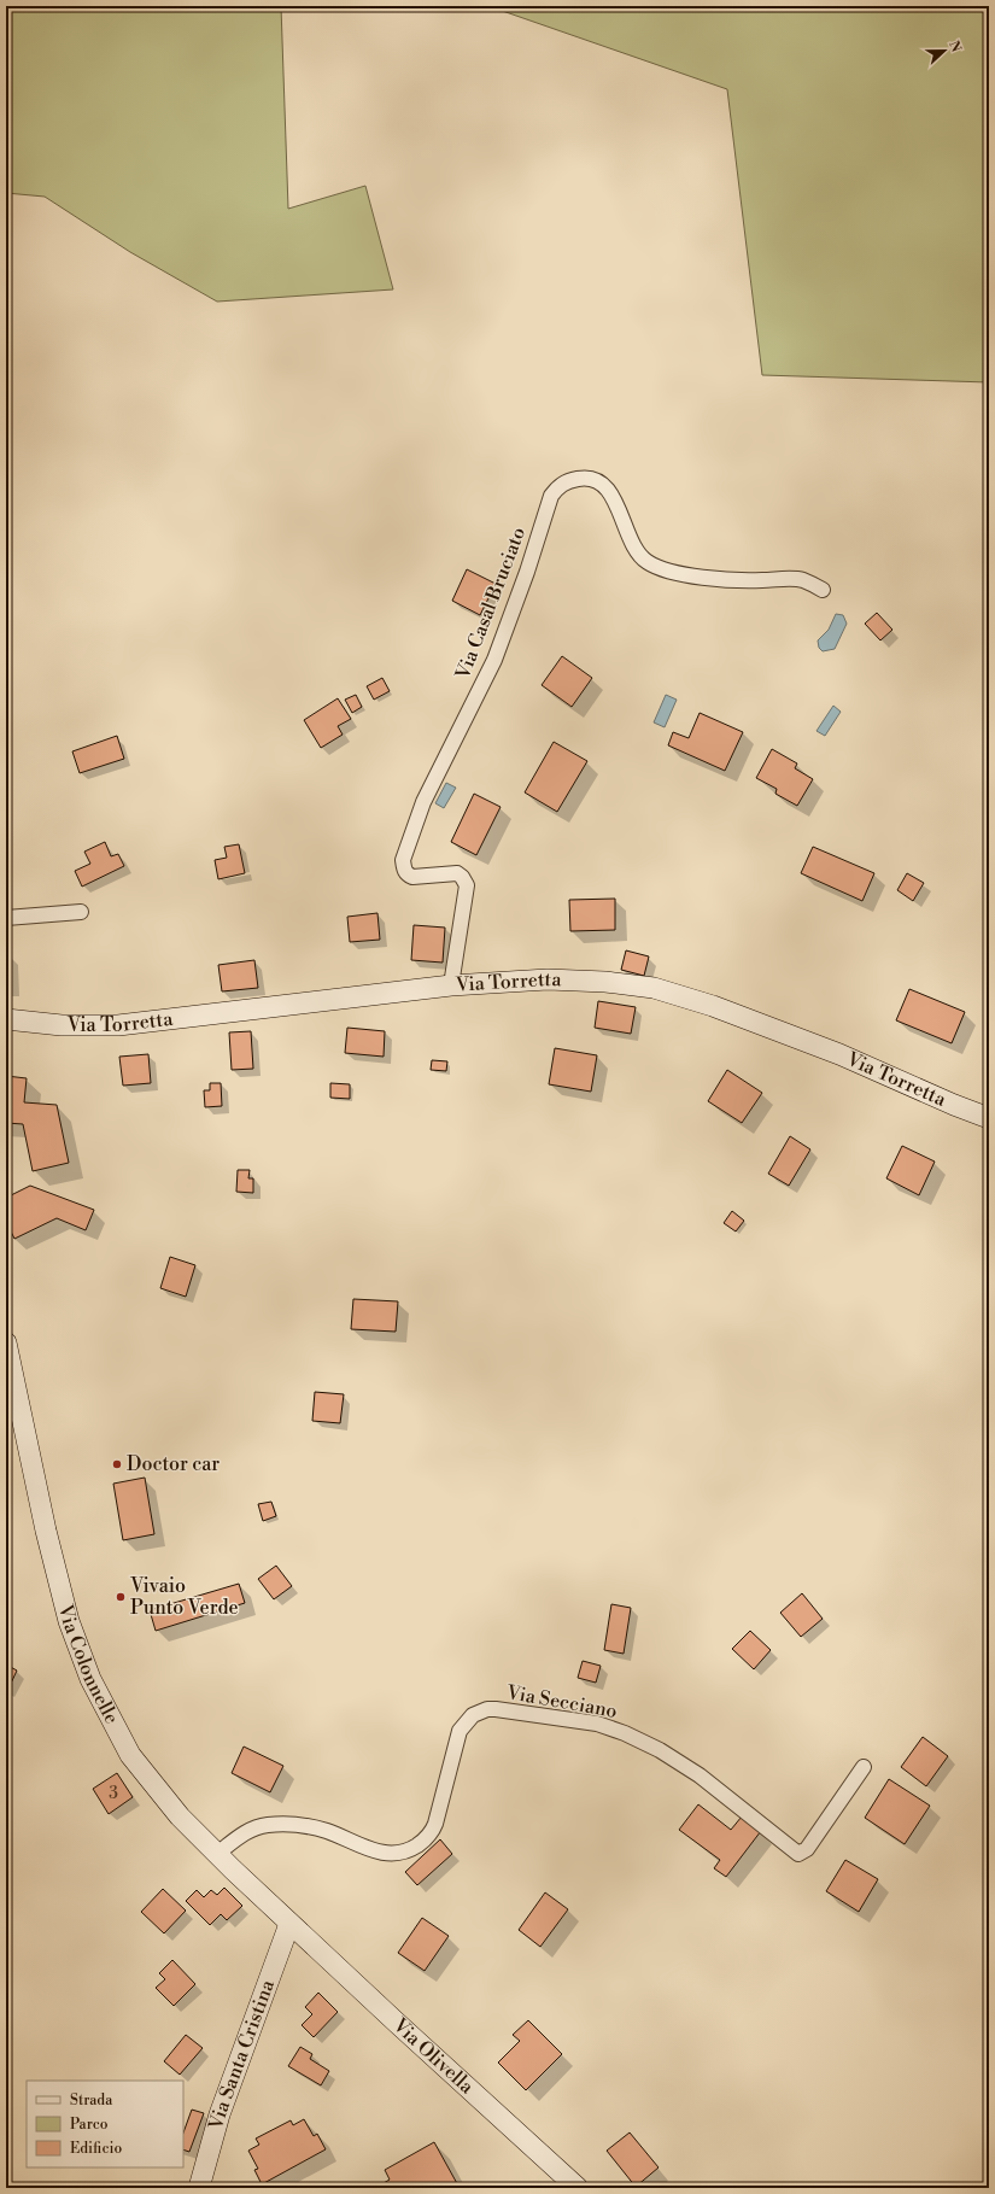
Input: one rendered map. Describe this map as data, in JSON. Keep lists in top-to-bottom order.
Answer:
{
  "streets": {
    "street": [
      "Via Casal Bruciato",
      "Via Torretta",
      "Via Colonnelle",
      "Via Secciano",
      "Via Santa Cristina",
      "Via Olivella"
    ]
  },
  "crossings": [
    ["Via Casal Bruciato", "Via Torretta"],
    ["Via Colonnelle", "Via Secciano"],
    ["Via Colonnelle", "Via Santa Cristina"],
    ["Via Colonnelle", "Via Olivella"],
    ["Via Santa Cristina", "Via Olivella"]
  ],
  "places": ["Doctor car", "Vivaio Punto Verde"],
  "house_numbers": ["3"],
  "legend": ["Strada", "Parco", "Edificio"],
  "north": "right"
}
